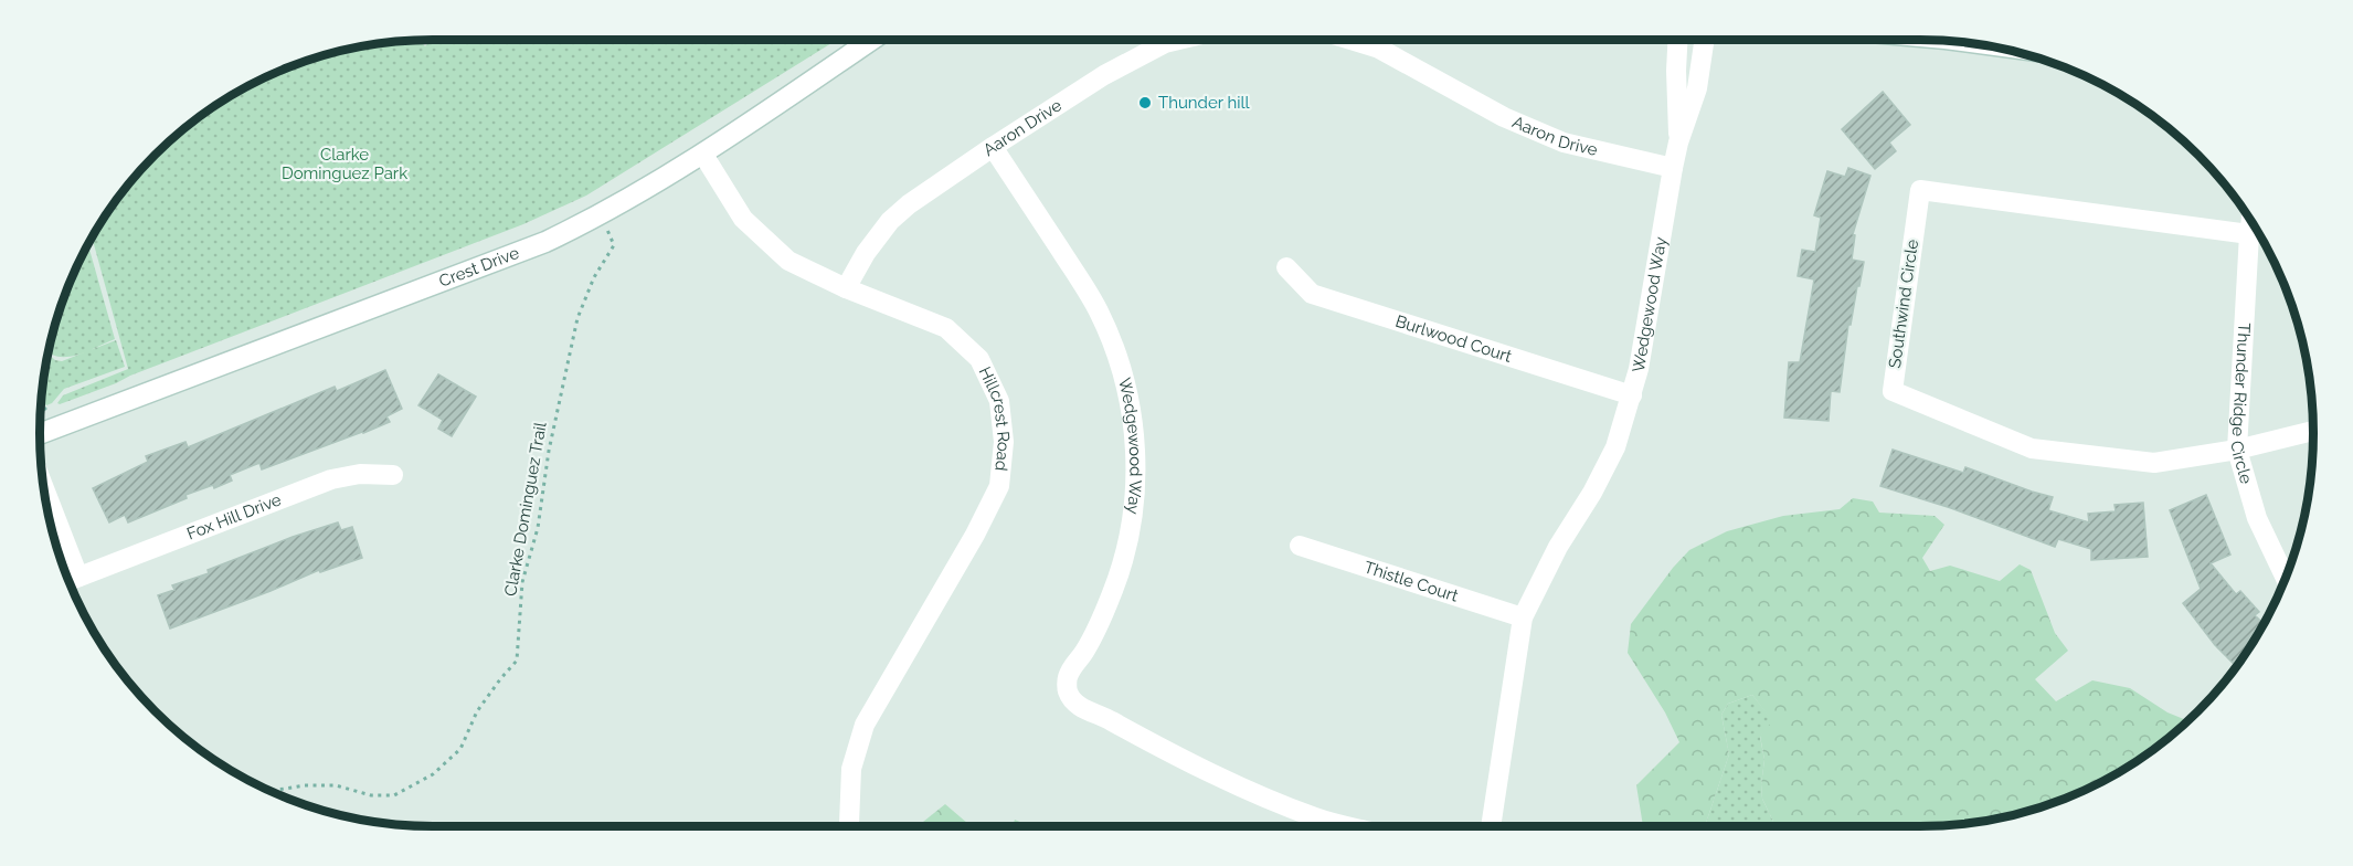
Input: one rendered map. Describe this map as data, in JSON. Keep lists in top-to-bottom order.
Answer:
{
  "streets": {
    "street": [
      "Aaron Drive",
      "Crest Drive",
      "Wedgewood Way",
      "Southwind Circle",
      "Burlwood Court",
      "Thunder Ridge Circle",
      "Hillcrest Road",
      "Fox Hill Drive",
      "Thistle Court"
    ],
    "path": ["Clarke Dominguez Trail"]
  },
  "crossings": [
    ["Aaron Drive", "Wedgewood Way"],
    ["Aaron Drive", "Hillcrest Road"],
    ["Crest Drive", "Hillcrest Road"],
    ["Crest Drive", "Clarke Dominguez Trail"],
    ["Wedgewood Way", "Burlwood Court"],
    ["Wedgewood Way", "Thistle Court"],
    ["Southwind Circle", "Thunder Ridge Circle"]
  ],
  "parks": ["Clarke Dominguez Park"],
  "places": ["Thunder hill"]
}
